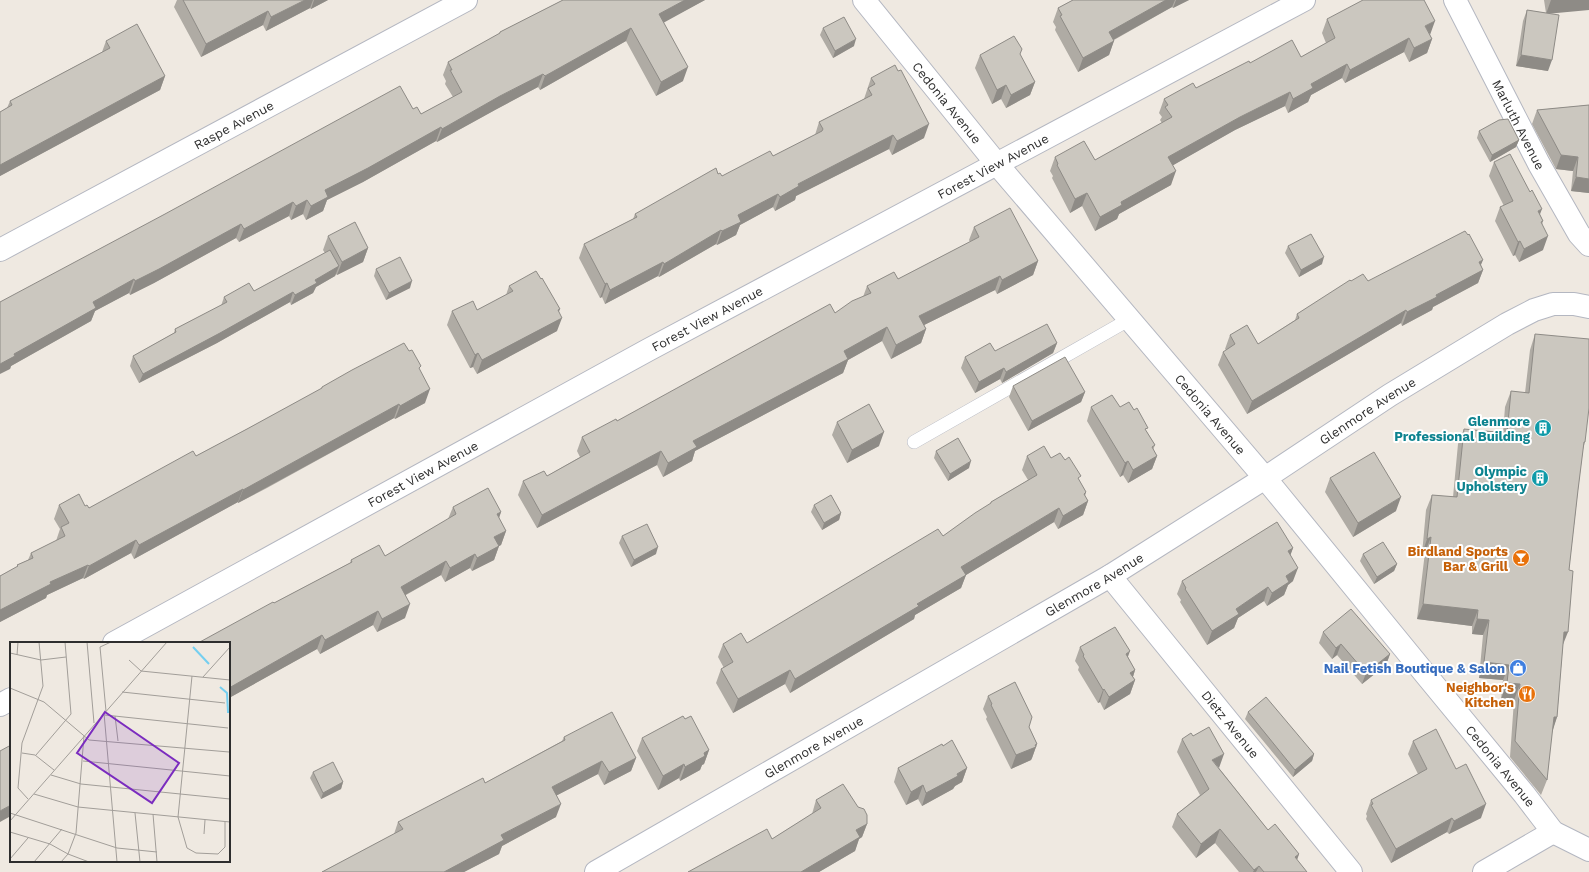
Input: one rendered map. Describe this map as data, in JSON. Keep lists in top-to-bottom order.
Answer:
{
  "streets": {
    "street": [
      "Cedonia Avenue",
      "Marluth Avenue",
      "Raspe Avenue",
      "Forest View Avenue",
      "Glenmore Avenue",
      "Dietz Avenue"
    ]
  },
  "crossings": [
    ["Cedonia Avenue", "Forest View Avenue"],
    ["Cedonia Avenue", "Glenmore Avenue"],
    ["Glenmore Avenue", "Dietz Avenue"]
  ],
  "places": {
    "building": ["Glenmore Professional Building", "Olympic Upholstery"],
    "bar": ["Birdland Sports Bar & Grill"],
    "shop": ["Nail Fetish Boutique & Salon"],
    "restaurant": ["Neighbor's Kitchen"]
  }
}
